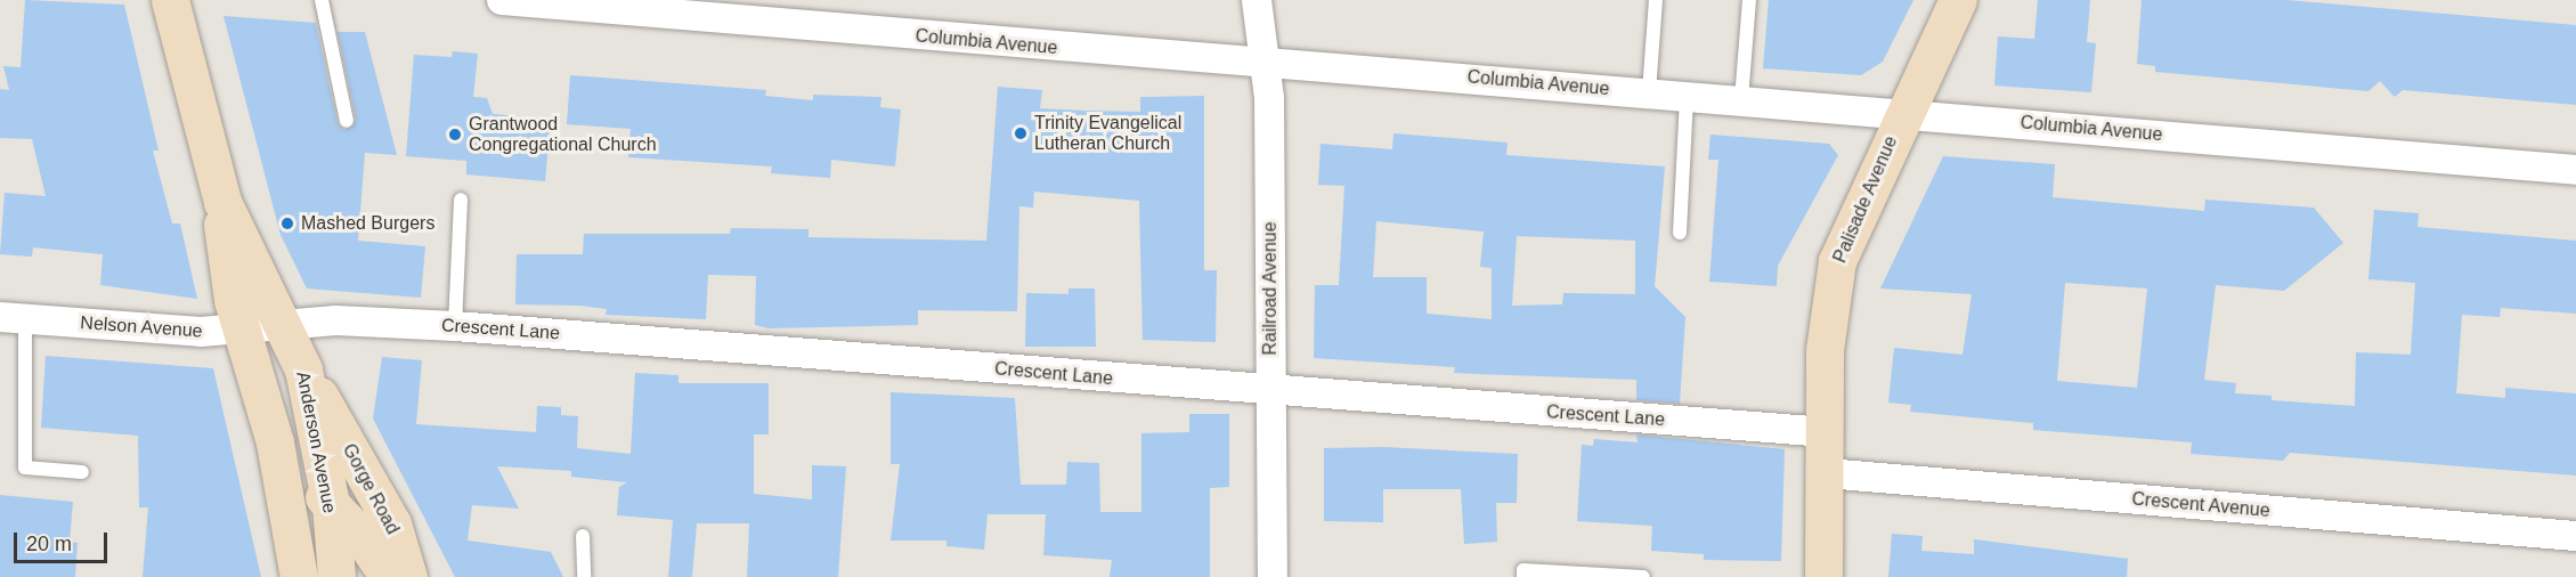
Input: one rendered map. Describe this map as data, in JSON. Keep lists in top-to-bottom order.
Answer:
{
  "streets": {
    "main road": ["Palisade Avenue", "Anderson Avenue", "Gorge Road"],
    "street": [
      "Columbia Avenue",
      "Railroad Avenue",
      "Nelson Avenue",
      "Crescent Lane",
      "Crescent Avenue"
    ]
  },
  "crossings": [
    ["Columbia Avenue", "Palisade Avenue"],
    ["Columbia Avenue", "Railroad Avenue"],
    ["Palisade Avenue", "Crescent Lane"],
    ["Palisade Avenue", "Crescent Avenue"],
    ["Railroad Avenue", "Crescent Lane"],
    ["Nelson Avenue", "Crescent Lane"],
    ["Nelson Avenue", "Anderson Avenue"],
    ["Crescent Lane", "Anderson Avenue"],
    ["Anderson Avenue", "Gorge Road"]
  ],
  "places": ["Trinity Evangelical Lutheran Church", "Grantwood Congregational Church", "Mashed Burgers"],
  "scale_bar": "20 m"
}
